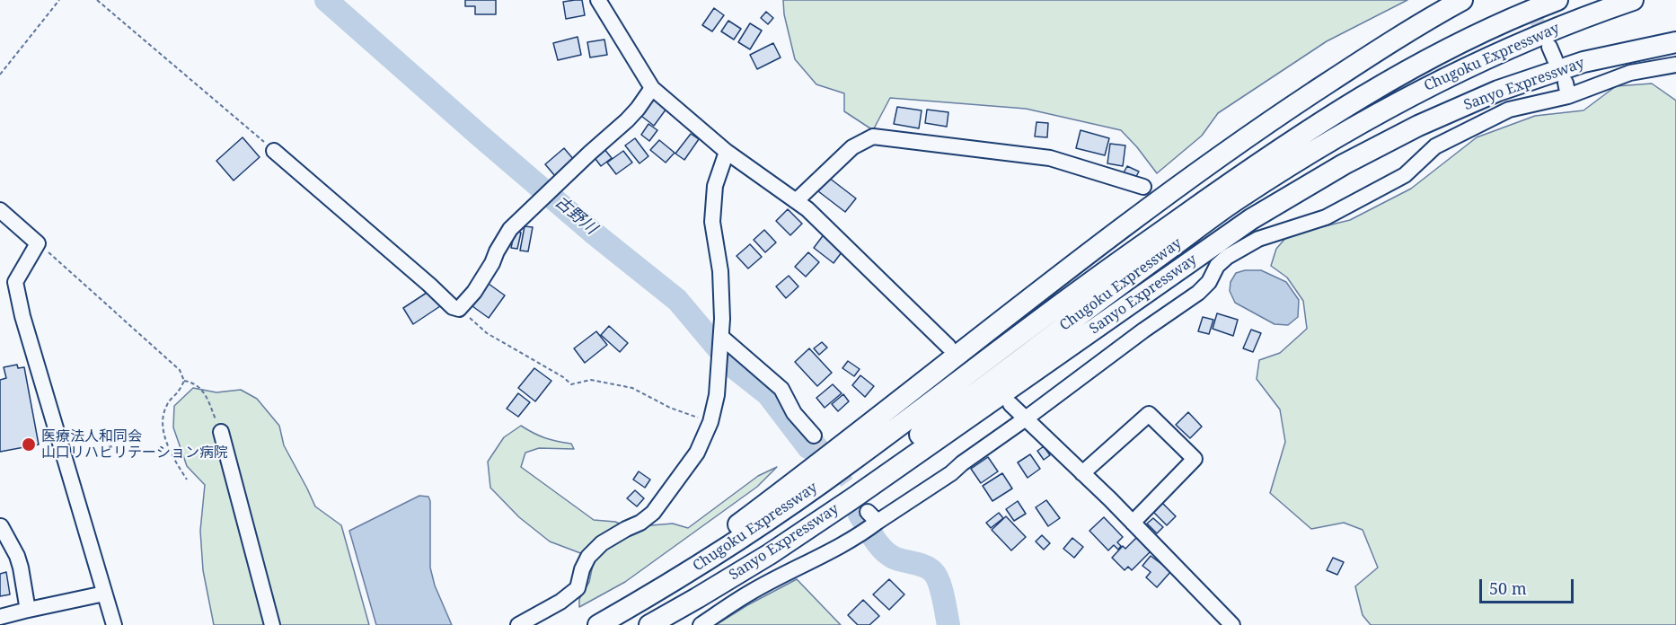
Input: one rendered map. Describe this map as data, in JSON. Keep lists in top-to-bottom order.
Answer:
{
  "streets": {
    "highway": ["Chugoku Expressway", "Sanyo Expressway"]
  },
  "water": ["古野川"],
  "places": ["医療法人和同会 山口リハビリテーション病院"],
  "scale_bar": "50 m"
}
